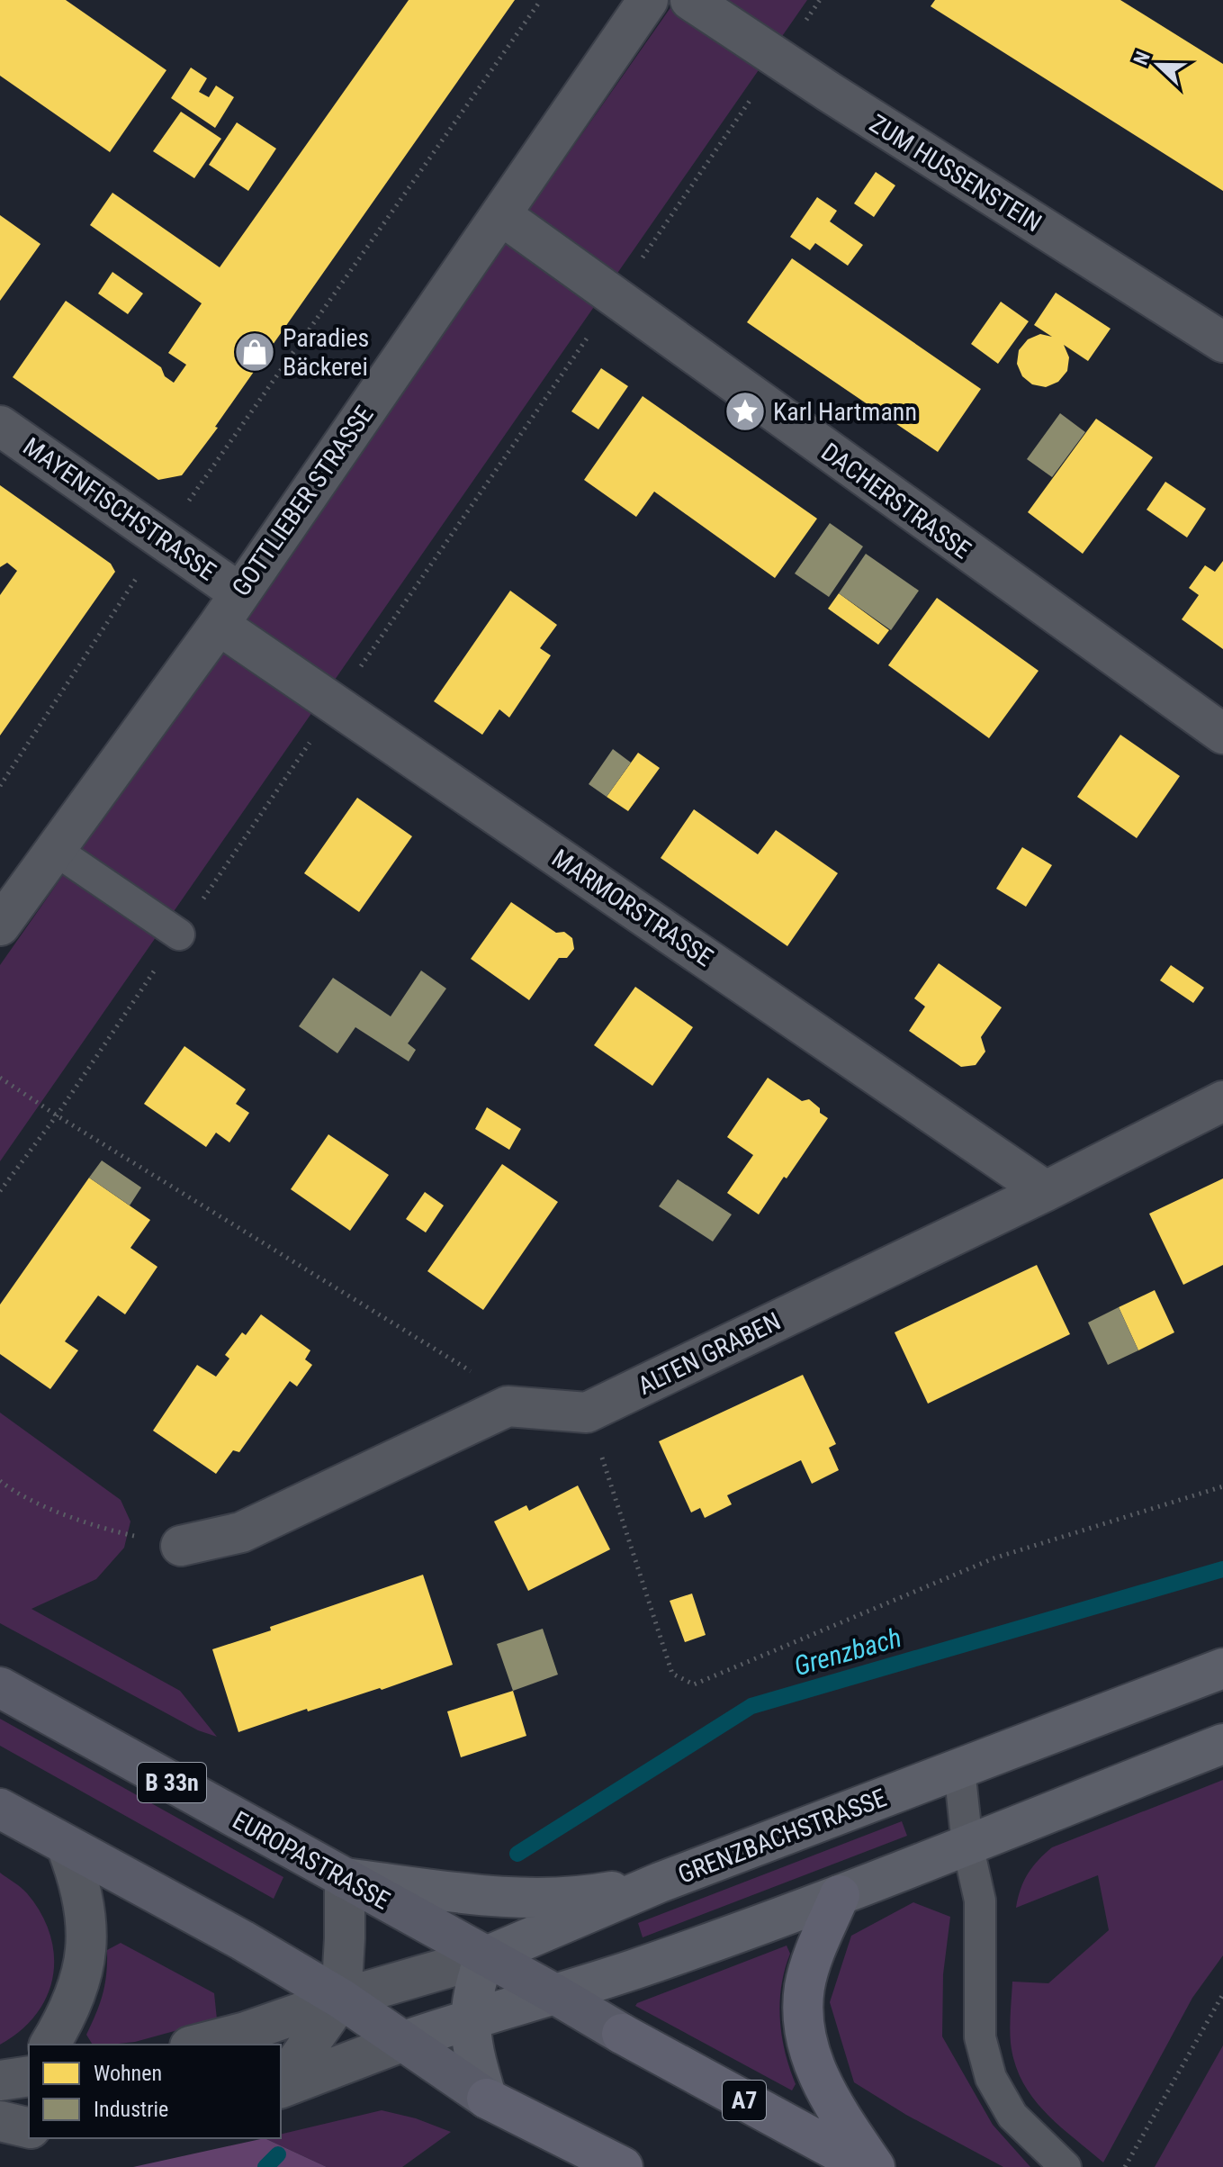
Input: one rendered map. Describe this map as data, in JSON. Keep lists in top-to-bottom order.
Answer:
{
  "streets": {
    "highway": ["A7"],
    "main road": ["B 33n", "EUROPASTRASSE"],
    "street": [
      "ZUM HUSSENSTEIN",
      "GOTTLIEBER STRASSE",
      "DACHERSTRASSE",
      "MAYENFISCHSTRASSE",
      "MARMORSTRASSE",
      "ALTEN GRABEN",
      "GRENZBACHSTRASSE"
    ]
  },
  "crossings": [
    ["GOTTLIEBER STRASSE", "DACHERSTRASSE"],
    ["GOTTLIEBER STRASSE", "MAYENFISCHSTRASSE"],
    ["GOTTLIEBER STRASSE", "MARMORSTRASSE"],
    ["MAYENFISCHSTRASSE", "MARMORSTRASSE"],
    ["MARMORSTRASSE", "ALTEN GRABEN"],
    ["GRENZBACHSTRASSE", "EUROPASTRASSE"],
    ["EUROPASTRASSE", "A7"]
  ],
  "water": ["Grenzbach"],
  "places": {
    "shop": ["Paradies Bäckerei"],
    "place": ["Karl Hartmann"]
  },
  "legend": ["Wohnen", "Industrie"],
  "north": "left"
}
